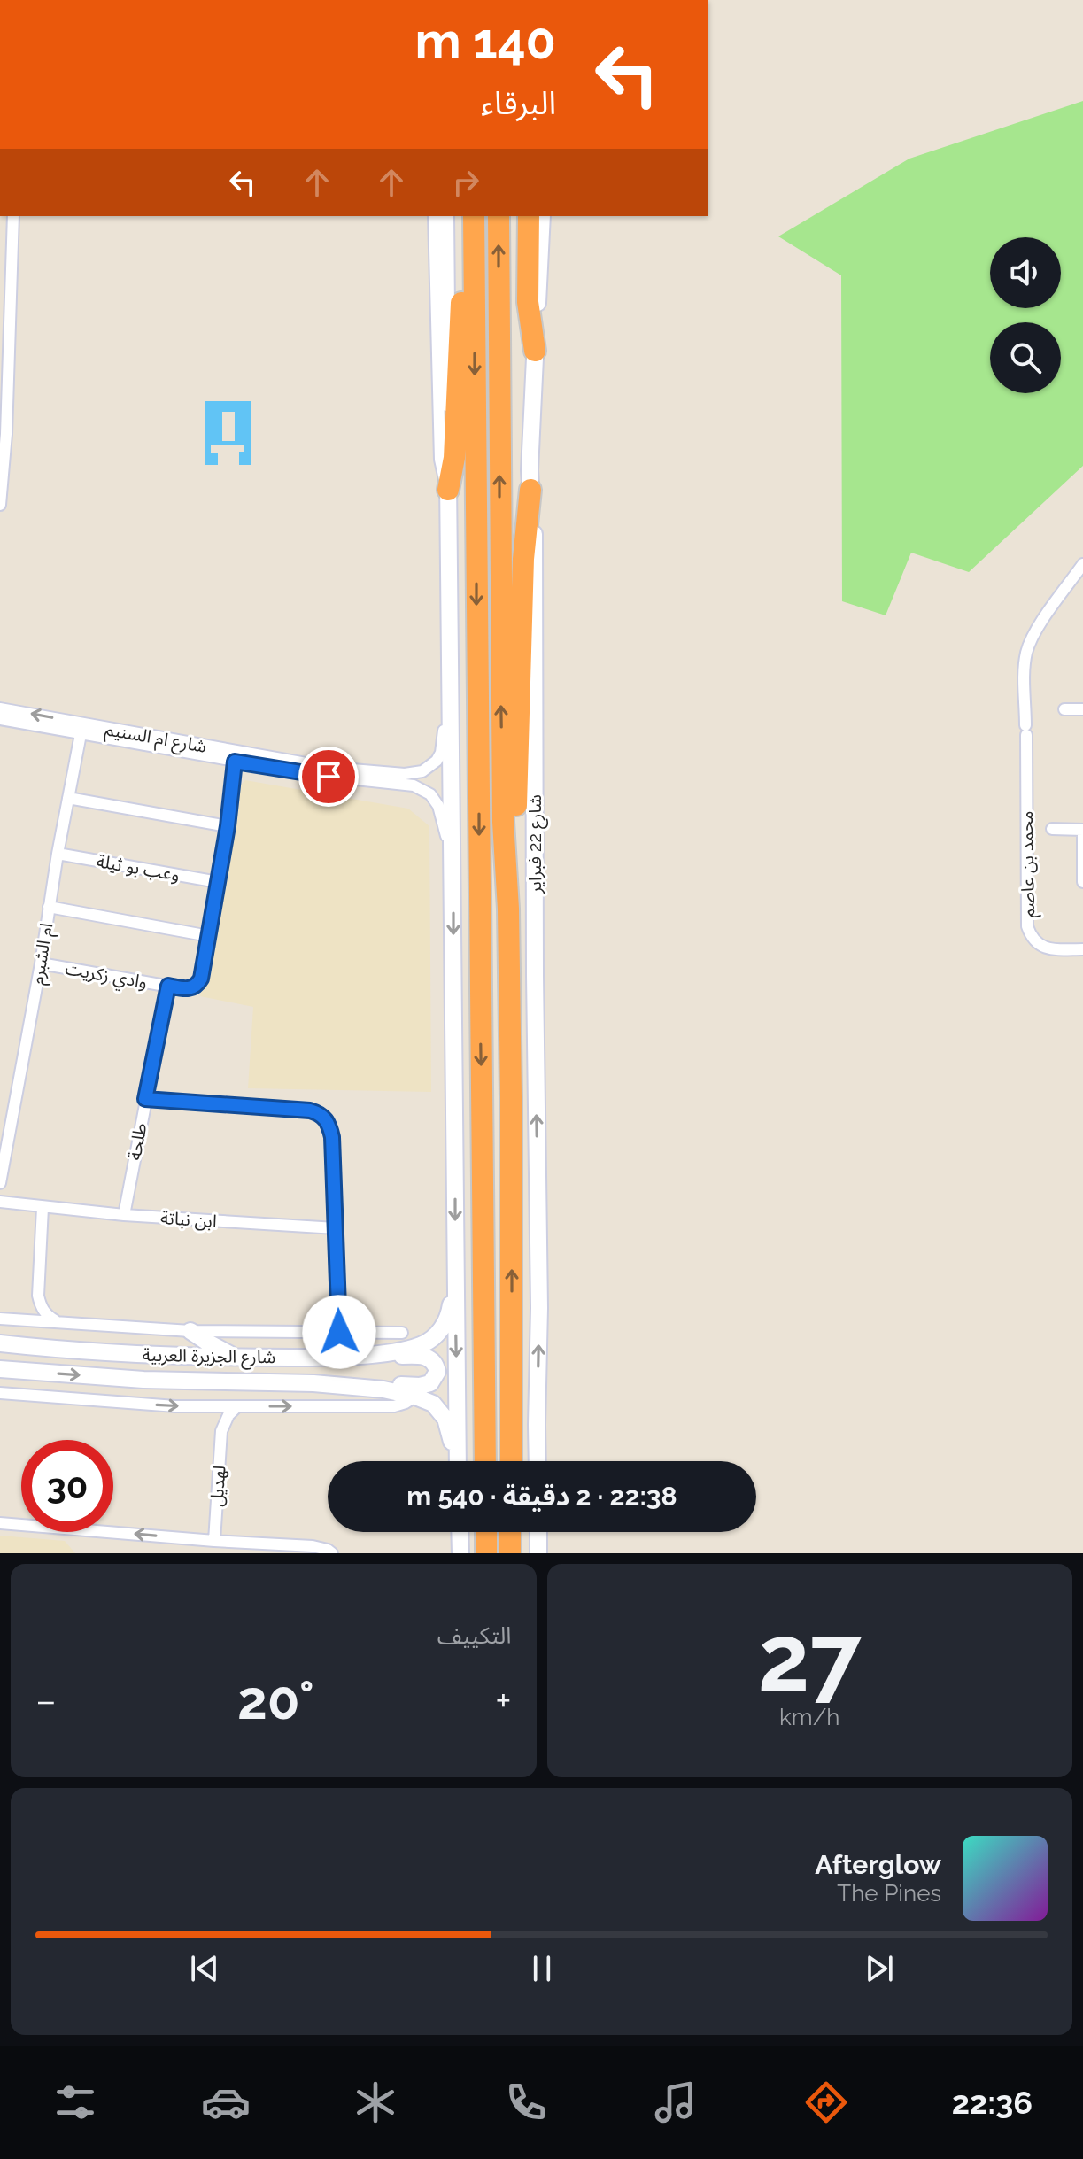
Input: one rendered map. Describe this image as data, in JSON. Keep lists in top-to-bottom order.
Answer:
{
  "streets": {
    "highway": ["شارع 22 فبراير"],
    "main road": ["شارع الجزيرة العربية"],
    "street": [
      "شارع ام السنيم",
      "محمد بن عاصم",
      "وعب بو ثيلة",
      "ام الشبرم",
      "وادي زكريت",
      "طلحة",
      "ابن نباتة",
      "لهديل"
    ]
  },
  "crossings": [
    ["شارع ام السنيم", "ام الشبرم"],
    ["شارع ام السنيم", "وادي زكريت"],
    ["وعب بو ثيلة", "ام الشبرم"],
    ["وعب بو ثيلة", "وادي زكريت"],
    ["ام الشبرم", "وادي زكريت"],
    ["وادي زكريت", "طلحة"],
    ["طلحة", "ابن نباتة"]
  ],
  "page": {
    "turn": ["140 m", "البرقاء"],
    "limit": "30",
    "trip": "22:38 · 2 دقيقة · 540 m",
    "tile": [
      ["27", "km/h"],
      "التكييف"
    ],
    "heat": ["−", "20°", "+"],
    "song": ["Afterglow", "The Pines"],
    "tabs": "22:36"
  }
}
